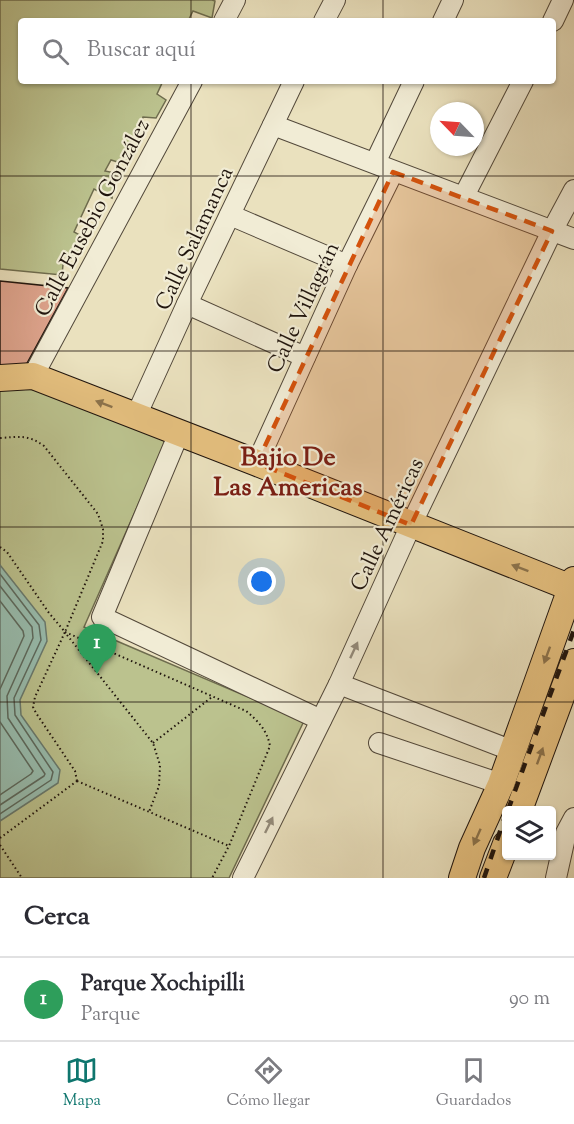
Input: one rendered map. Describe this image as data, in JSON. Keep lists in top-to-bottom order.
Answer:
{
  "streets": {
    "street": [
      "Calle Eusebio González",
      "Calle Salamanca",
      "Calle Villagrán",
      "Calle Américas"
    ]
  },
  "one_way": ["Calle Américas"],
  "districts": ["Bajio De Las Americas"],
  "north": "top left",
  "page": {
    "search": "Buscar aquí",
    "pins": "1",
    "heading": "Cerca",
    "list": [
      {
        "mark": "1",
        "name": "Parque Xochipilli",
        "note": "Parque",
        "value": "90 m"
      }
    ],
    "nav": ["Mapa", "Cómo llegar", "Guardados"]
  }
}
